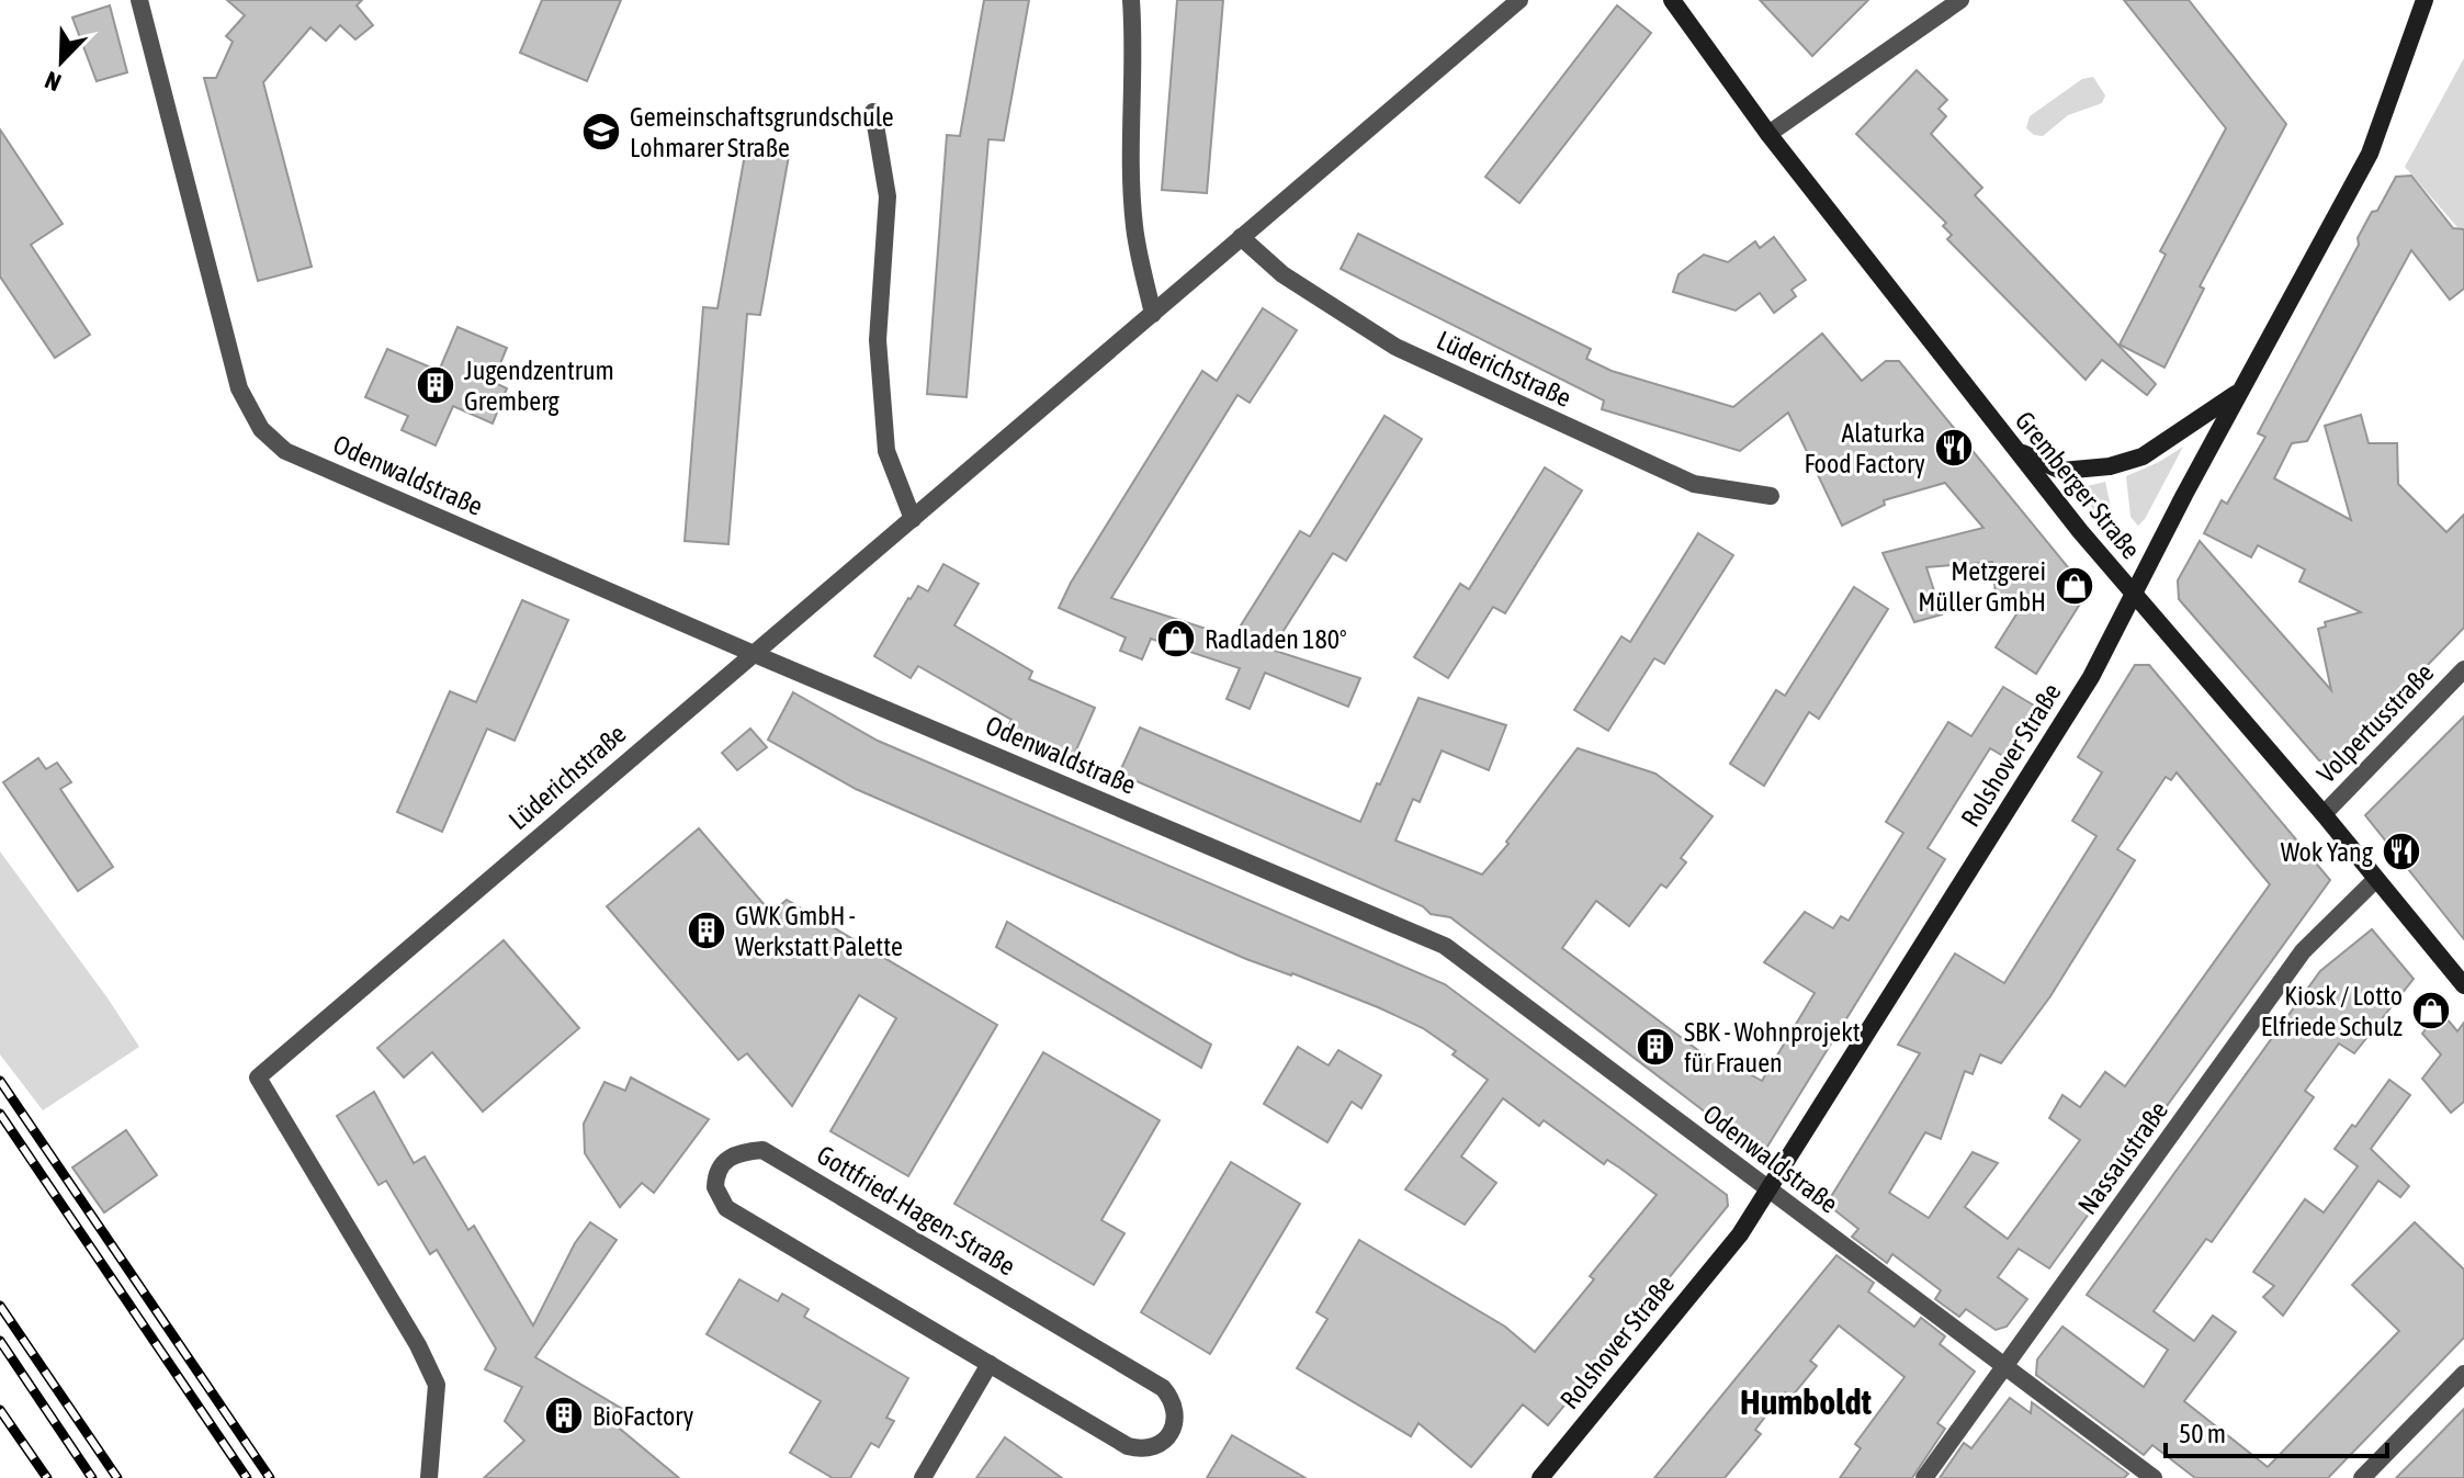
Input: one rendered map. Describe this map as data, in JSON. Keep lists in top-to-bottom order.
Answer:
{
  "streets": {
    "street": [
      "Lüderichstraße",
      "Odenwaldstraße",
      "Gremberger Straße",
      "Volpertusstraße",
      "Rolshover Straße",
      "Nassaustraße",
      "Gottfried-Hagen-Straße"
    ]
  },
  "crossings": [
    ["Lüderichstraße", "Odenwaldstraße"],
    ["Odenwaldstraße", "Rolshover Straße"],
    ["Odenwaldstraße", "Nassaustraße"],
    ["Gremberger Straße", "Volpertusstraße"],
    ["Gremberger Straße", "Rolshover Straße"],
    ["Gremberger Straße", "Nassaustraße"]
  ],
  "districts": ["Humboldt"],
  "places": {
    "school or university": ["Gemeinschaftsgrundschule Lohmarer Straße"],
    "building": [
      "Jugendzentrum Gremberg",
      "GWK GmbH - Werkstatt Palette",
      "SBK - Wohnprojekt für Frauen",
      "BioFactory"
    ],
    "restaurant": ["Alaturka Food Factory", "Wok Yang"],
    "shop": ["Metzgerei Müller GmbH", "Radladen 180°", "Kiosk / Lotto Elfriede Schulz"]
  },
  "scale_bar": "50 m",
  "north": "bottom left"
}
